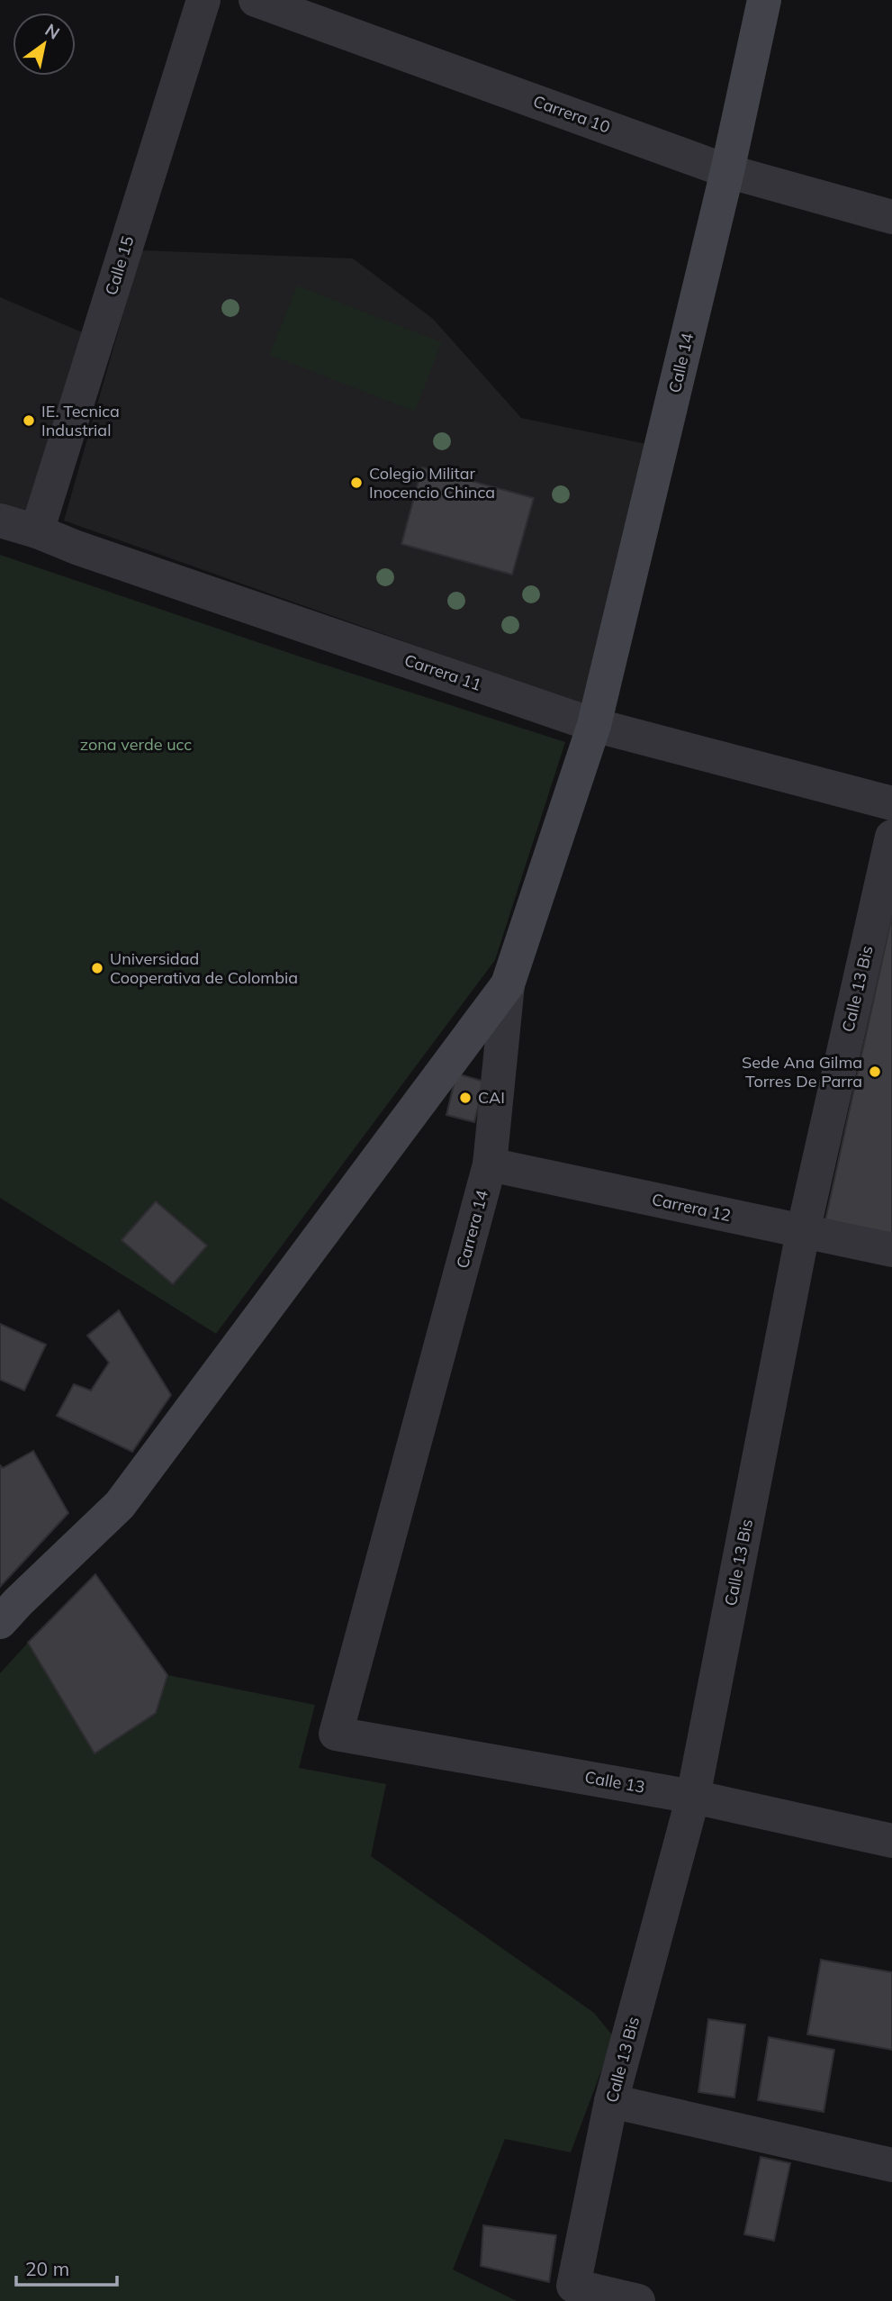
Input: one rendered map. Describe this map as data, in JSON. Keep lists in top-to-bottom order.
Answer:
{
  "streets": {
    "street": [
      "Carrera 10",
      "Calle 15",
      "Calle 14",
      "Carrera 11",
      "Calle 13 Bis",
      "Carrera 12",
      "Carrera 14",
      "Calle 13"
    ]
  },
  "crossings": [
    ["Carrera 10", "Calle 14"],
    ["Calle 15", "Carrera 11"],
    ["Calle 14", "Carrera 11"],
    ["Calle 14", "Carrera 14"],
    ["Carrera 11", "Carrera 14"],
    ["Calle 13 Bis", "Carrera 12"],
    ["Calle 13 Bis", "Calle 13"],
    ["Carrera 12", "Carrera 14"],
    ["Carrera 14", "Calle 13"]
  ],
  "parks": ["zona verde ucc"],
  "places": [
    "IE. Tecnica Industrial",
    "Colegio Militar Inocencio Chinca",
    "Universidad Cooperativa de Colombia",
    "Sede Ana Gilma Torres De Parra",
    "CAI"
  ],
  "scale_bar": "20 m",
  "north": "top right"
}
